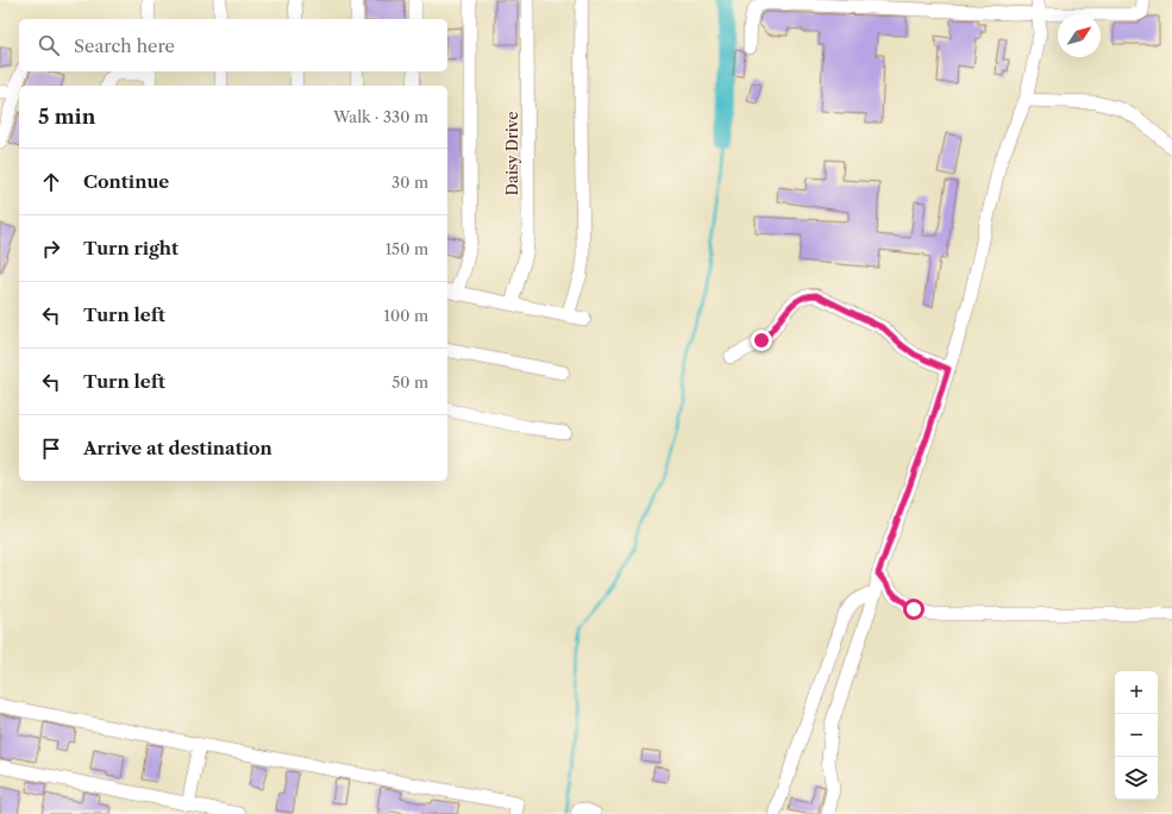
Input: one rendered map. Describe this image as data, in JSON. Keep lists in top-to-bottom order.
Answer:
{
  "streets": {
    "street": ["Daisy Drive"]
  },
  "north": "top right",
  "page": {
    "search": "Search here",
    "heading": ["5 min", "Walk · 330 m"],
    "list": [
      ["Continue", "30 m"],
      ["Turn right", "150 m"],
      ["Turn left", "100 m"],
      ["Turn left", "50 m"],
      "Arrive at destination"
    ],
    "map_buttons": ["+", "−"]
  }
}
